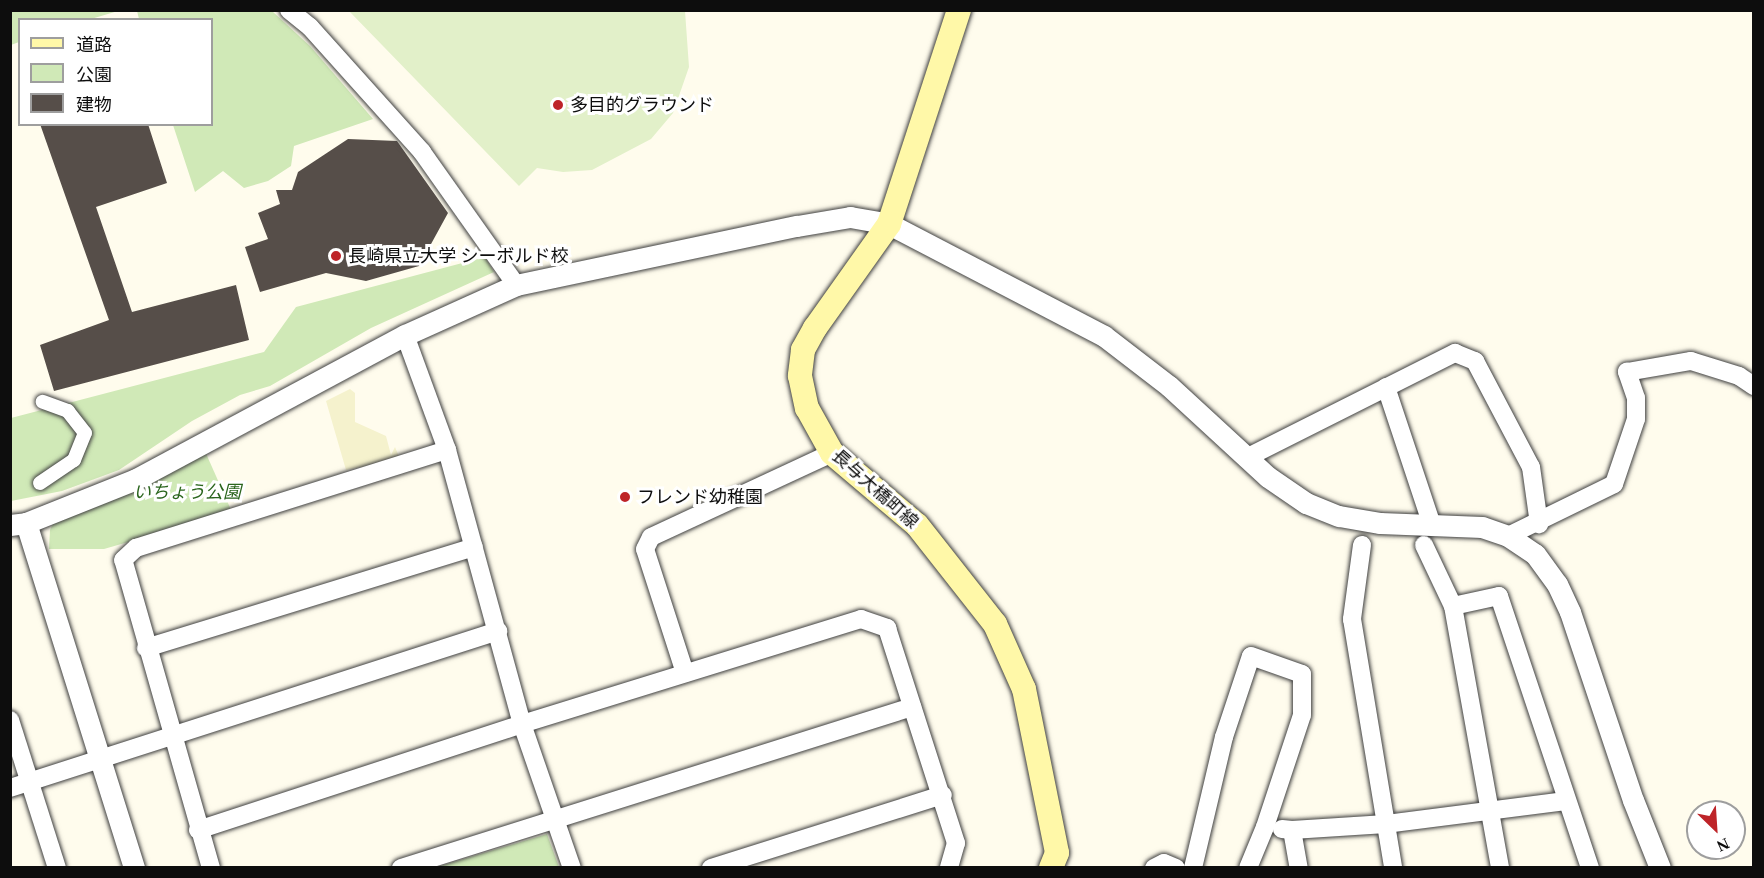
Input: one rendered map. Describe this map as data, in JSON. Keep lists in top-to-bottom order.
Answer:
{
  "streets": {
    "main road": ["長与大橋町線"]
  },
  "parks": ["いちょう公園"],
  "places": ["多目的グラウンド", "長崎県立大学 シーボルド校", "フレンド幼稚園"],
  "legend": ["道路", "公園", "建物"],
  "north": "bottom right"
}
